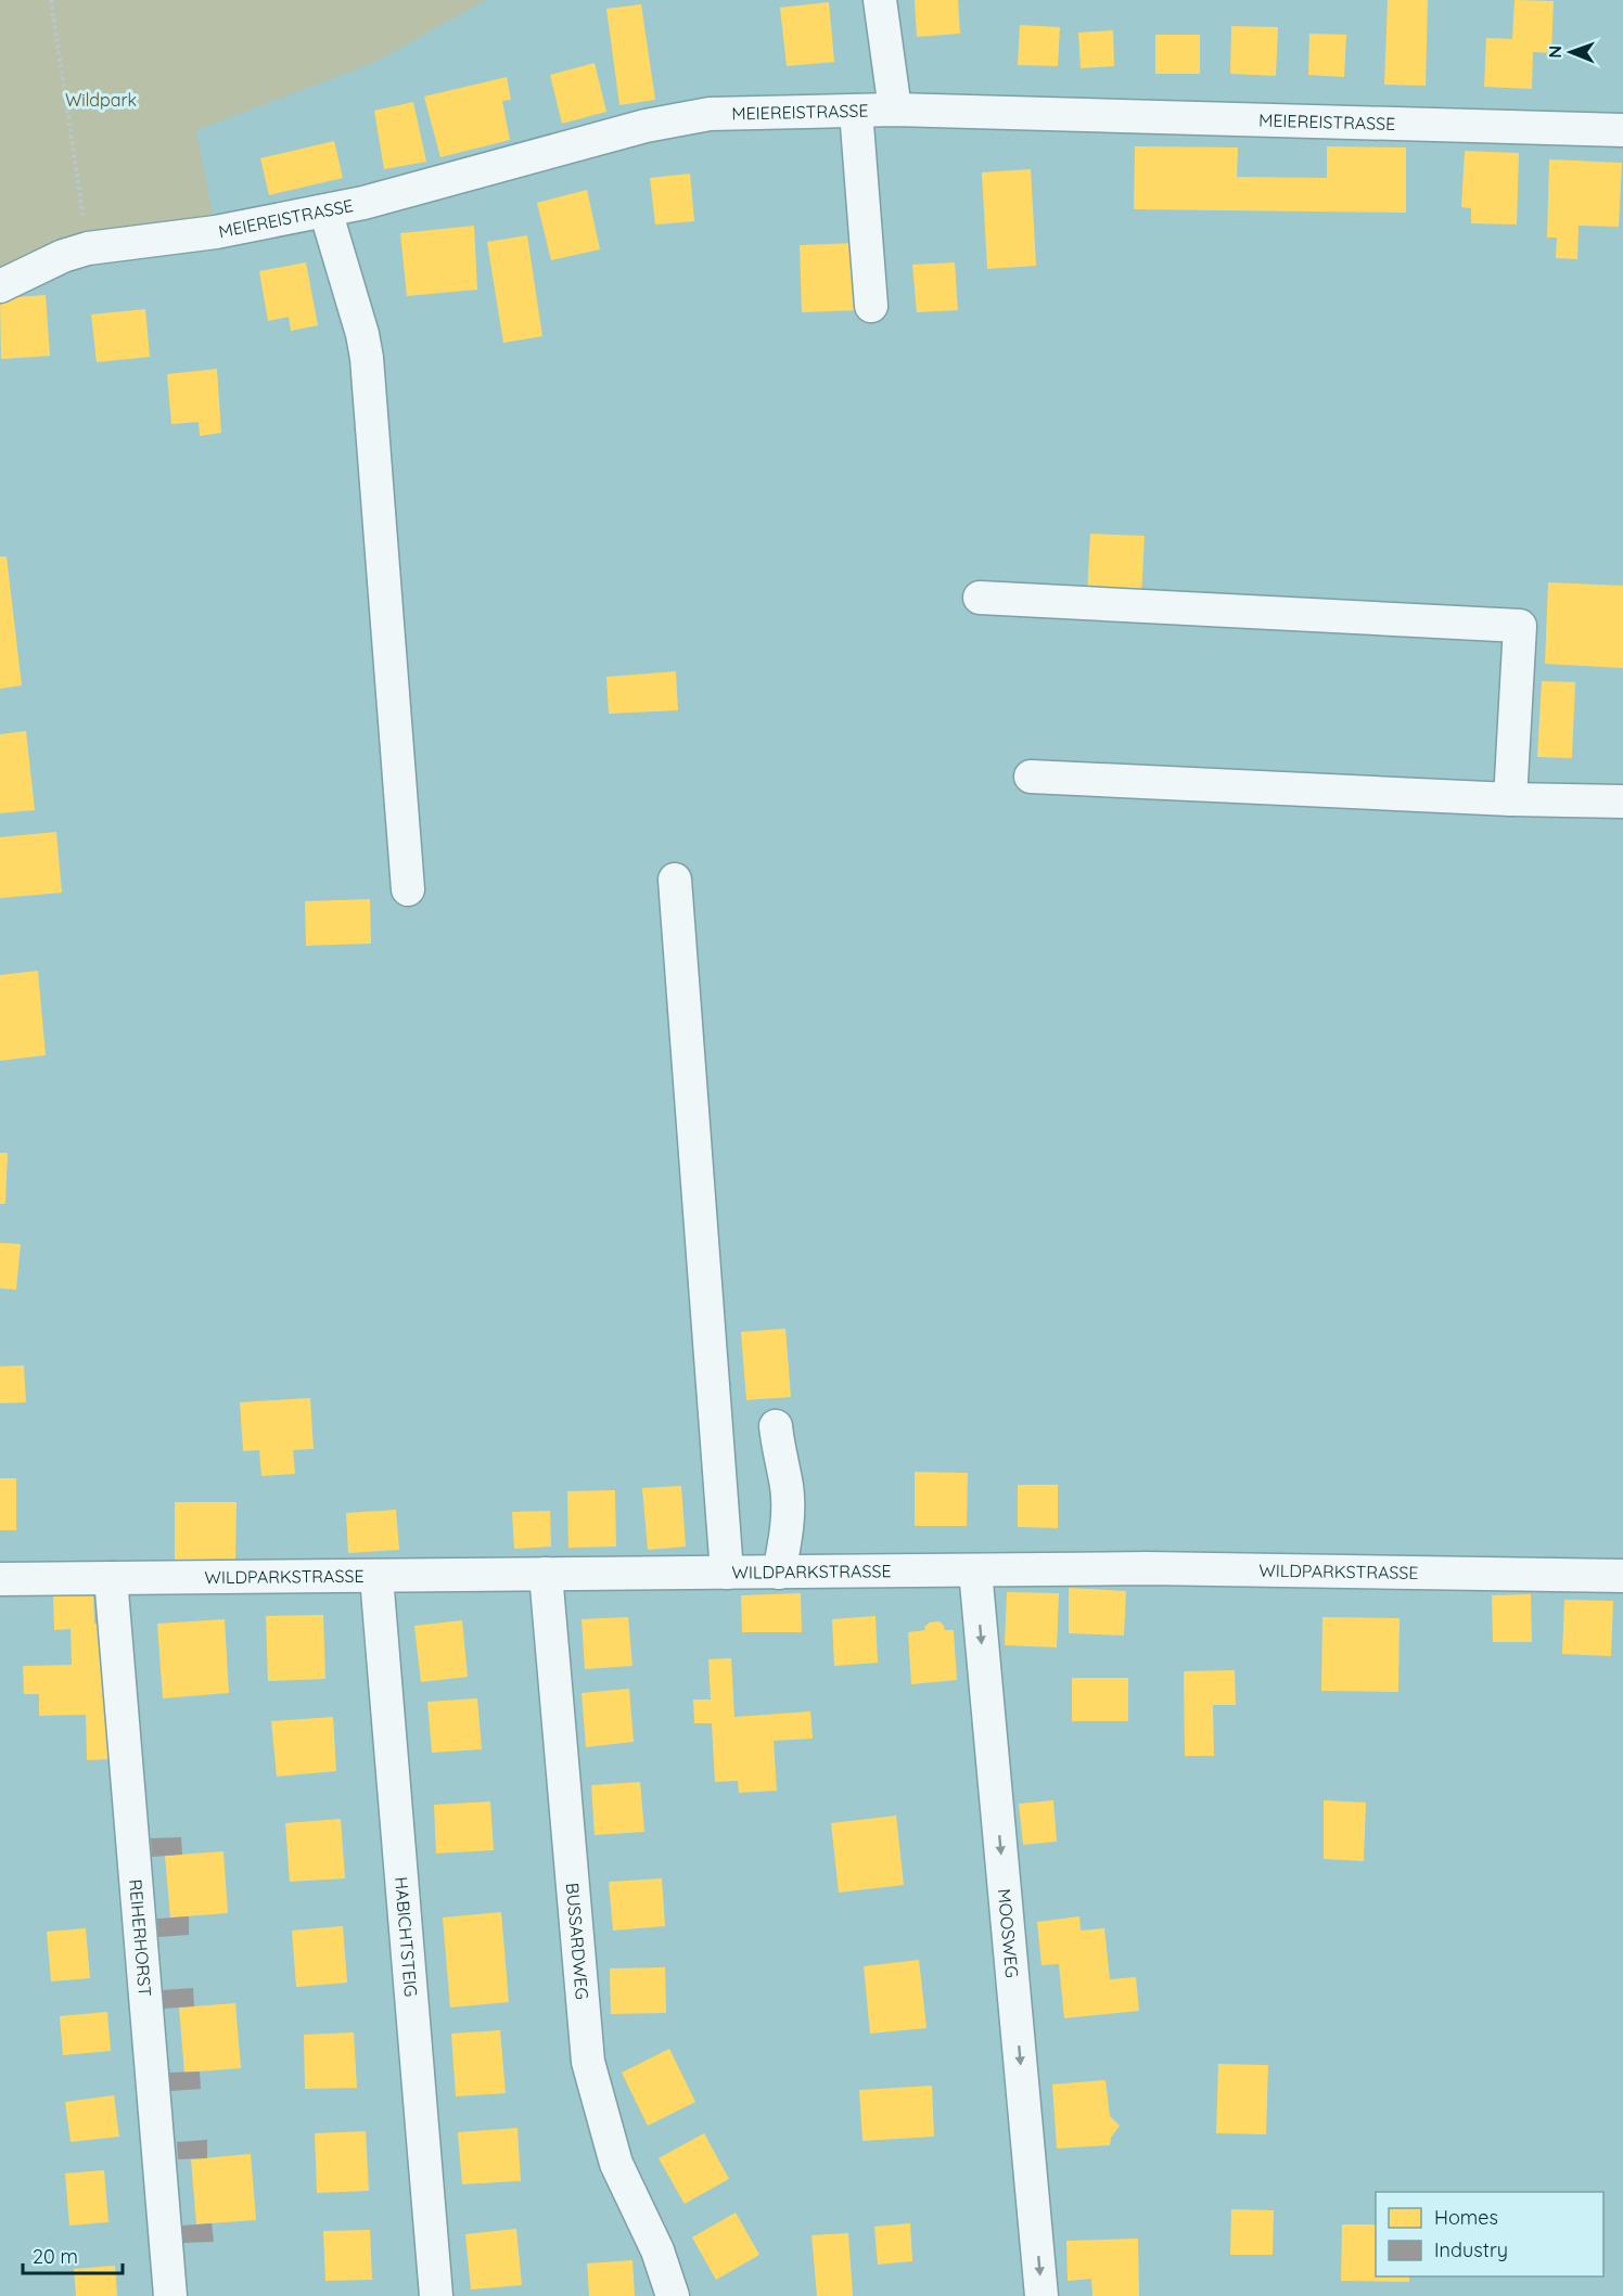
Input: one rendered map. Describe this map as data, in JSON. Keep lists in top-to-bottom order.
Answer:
{
  "streets": {
    "street": [
      "MEIEREISTRASSE",
      "WILDPARKSTRASSE",
      "MOOSWEG",
      "HABICHTSTEIG",
      "REIHERHORST",
      "BUSSARDWEG"
    ]
  },
  "crossings": [
    ["WILDPARKSTRASSE", "MOOSWEG"],
    ["WILDPARKSTRASSE", "HABICHTSTEIG"],
    ["WILDPARKSTRASSE", "REIHERHORST"],
    ["WILDPARKSTRASSE", "BUSSARDWEG"]
  ],
  "one_way": ["MOOSWEG"],
  "parks": ["Wildpark"],
  "legend": ["Homes", "Industry"],
  "scale_bar": "20 m",
  "north": "left"
}
